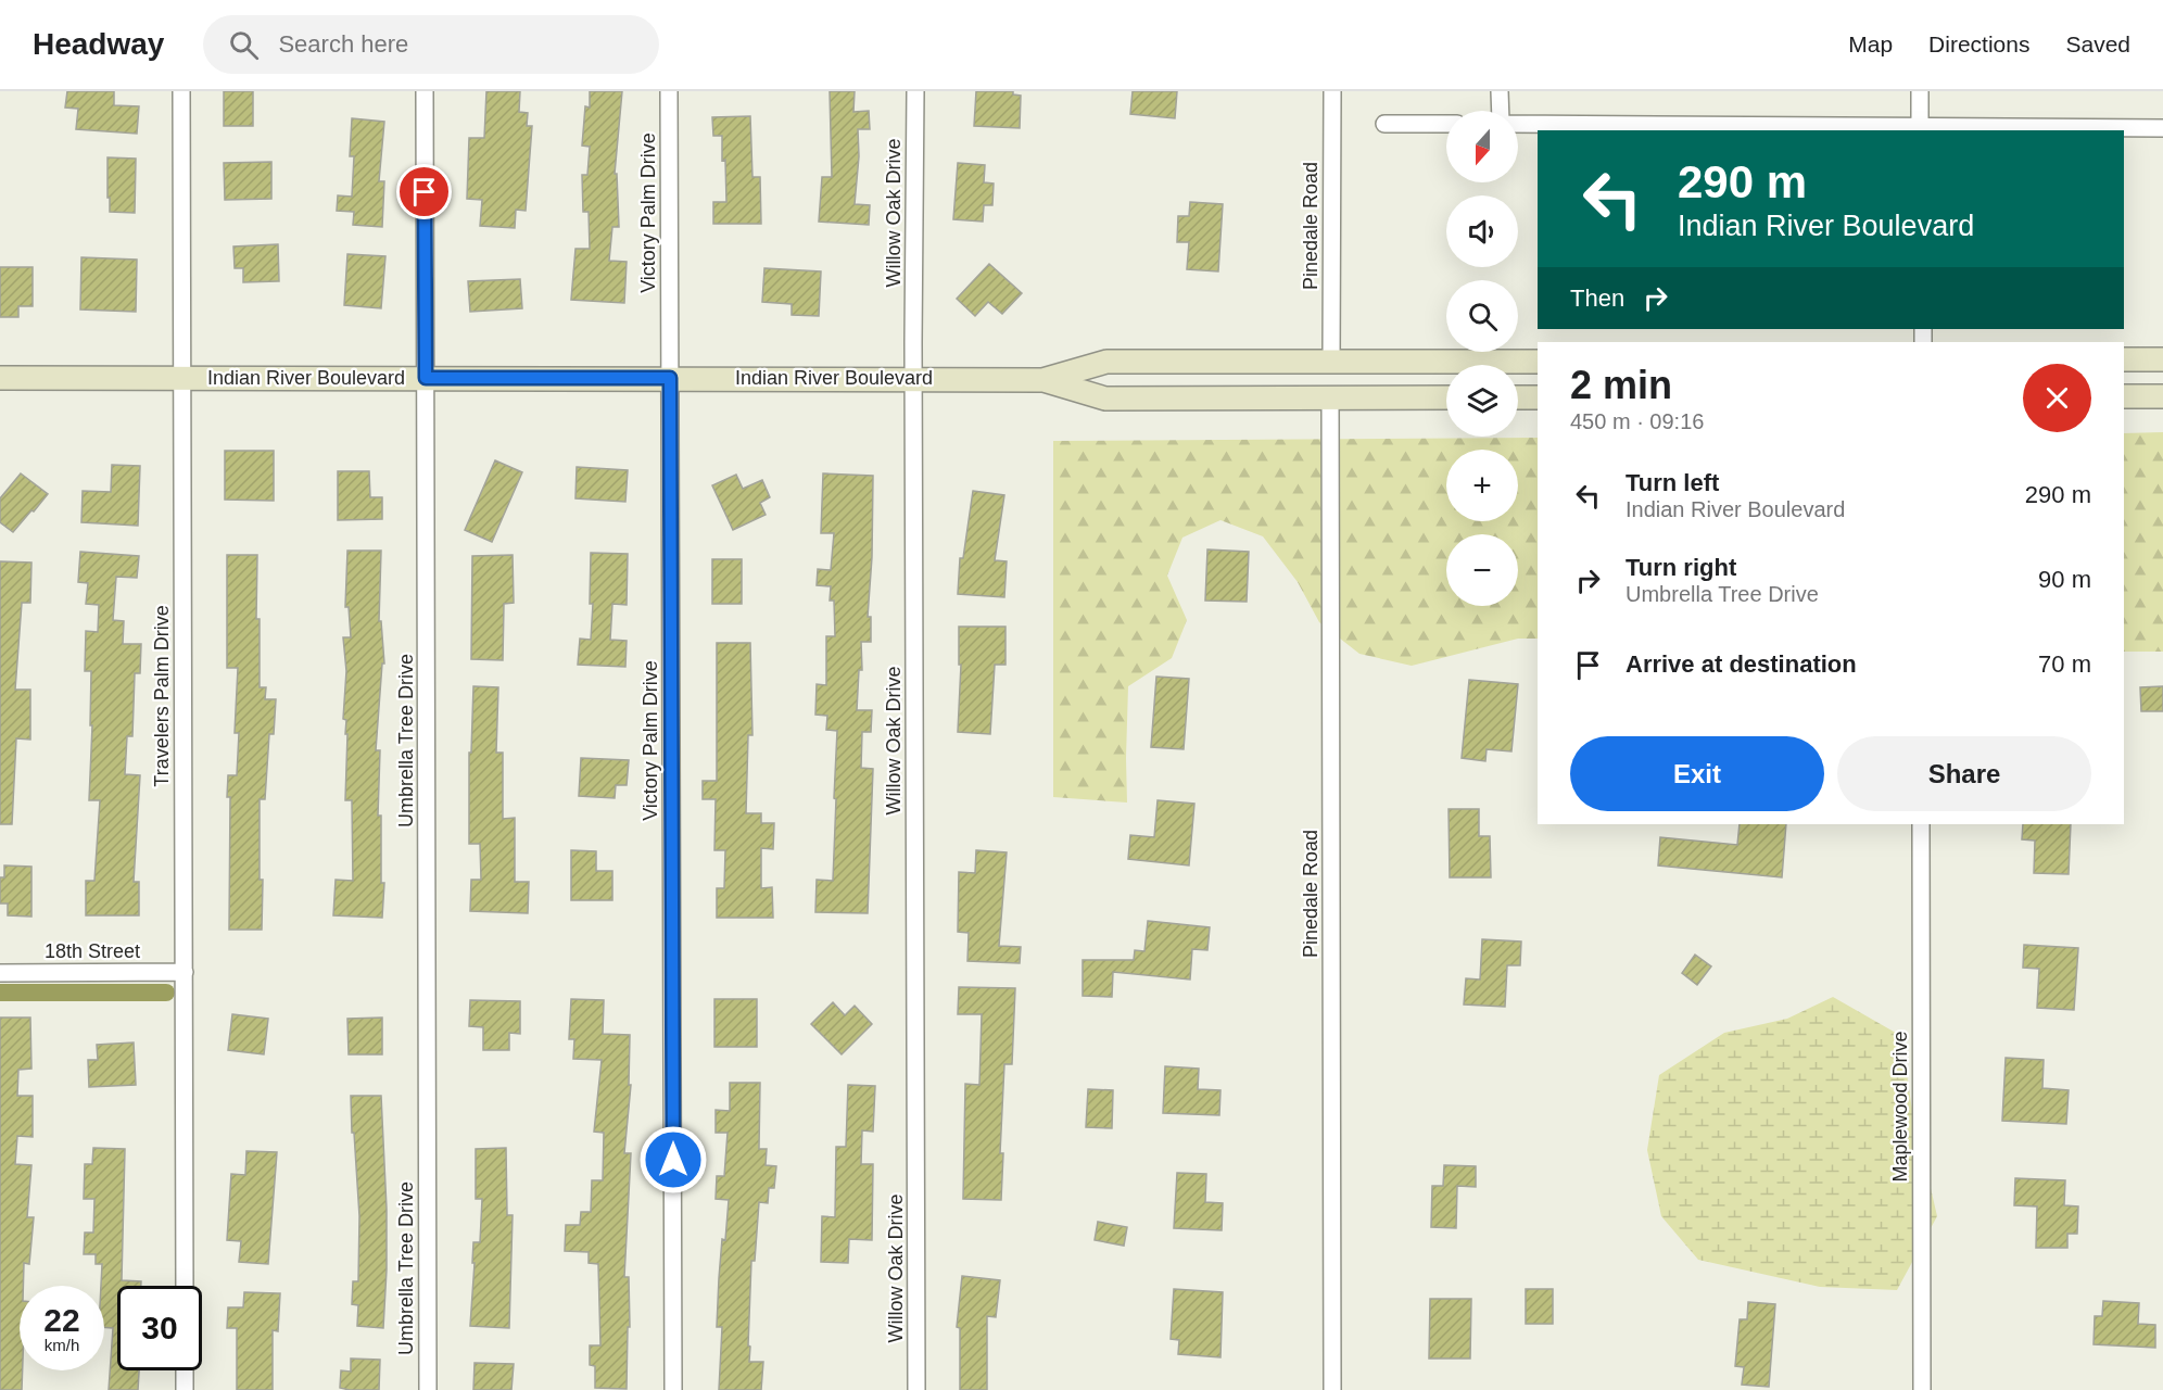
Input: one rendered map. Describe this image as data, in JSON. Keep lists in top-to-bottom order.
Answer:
{
  "streets": {
    "main road": ["Indian River Boulevard"],
    "street": [
      "Victory Palm Drive",
      "Willow Oak Drive",
      "Pinedale Road",
      "Travelers Palm Drive",
      "Umbrella Tree Drive",
      "18th Street",
      "Maplewood Drive"
    ]
  },
  "crossings": [
    ["Victory Palm Drive", "Indian River Boulevard"],
    ["Willow Oak Drive", "Indian River Boulevard"],
    ["Pinedale Road", "Indian River Boulevard"],
    ["Indian River Boulevard", "Travelers Palm Drive"],
    ["Indian River Boulevard", "Umbrella Tree Drive"],
    ["Travelers Palm Drive", "18th Street"]
  ],
  "north": "bottom",
  "page": {
    "header": "Headway",
    "search": "Search here",
    "nav": ["Map", "Directions", "Saved"],
    "map_buttons": ["+", "−"],
    "turn": ["290 m", "Indian River Boulevard"],
    "then": "Then",
    "heading": ["2 min", "450 m · 09:16"],
    "list": [
      {
        "name": "Turn left",
        "note": "Indian River Boulevard",
        "value": "290 m"
      },
      {
        "name": "Turn right",
        "note": "Umbrella Tree Drive",
        "value": "90 m"
      },
      {
        "name": "Arrive at destination",
        "value": "70 m"
      }
    ],
    "buttons": ["Exit", "Share"],
    "speed": "22 km/h",
    "limit": "30"
  }
}
